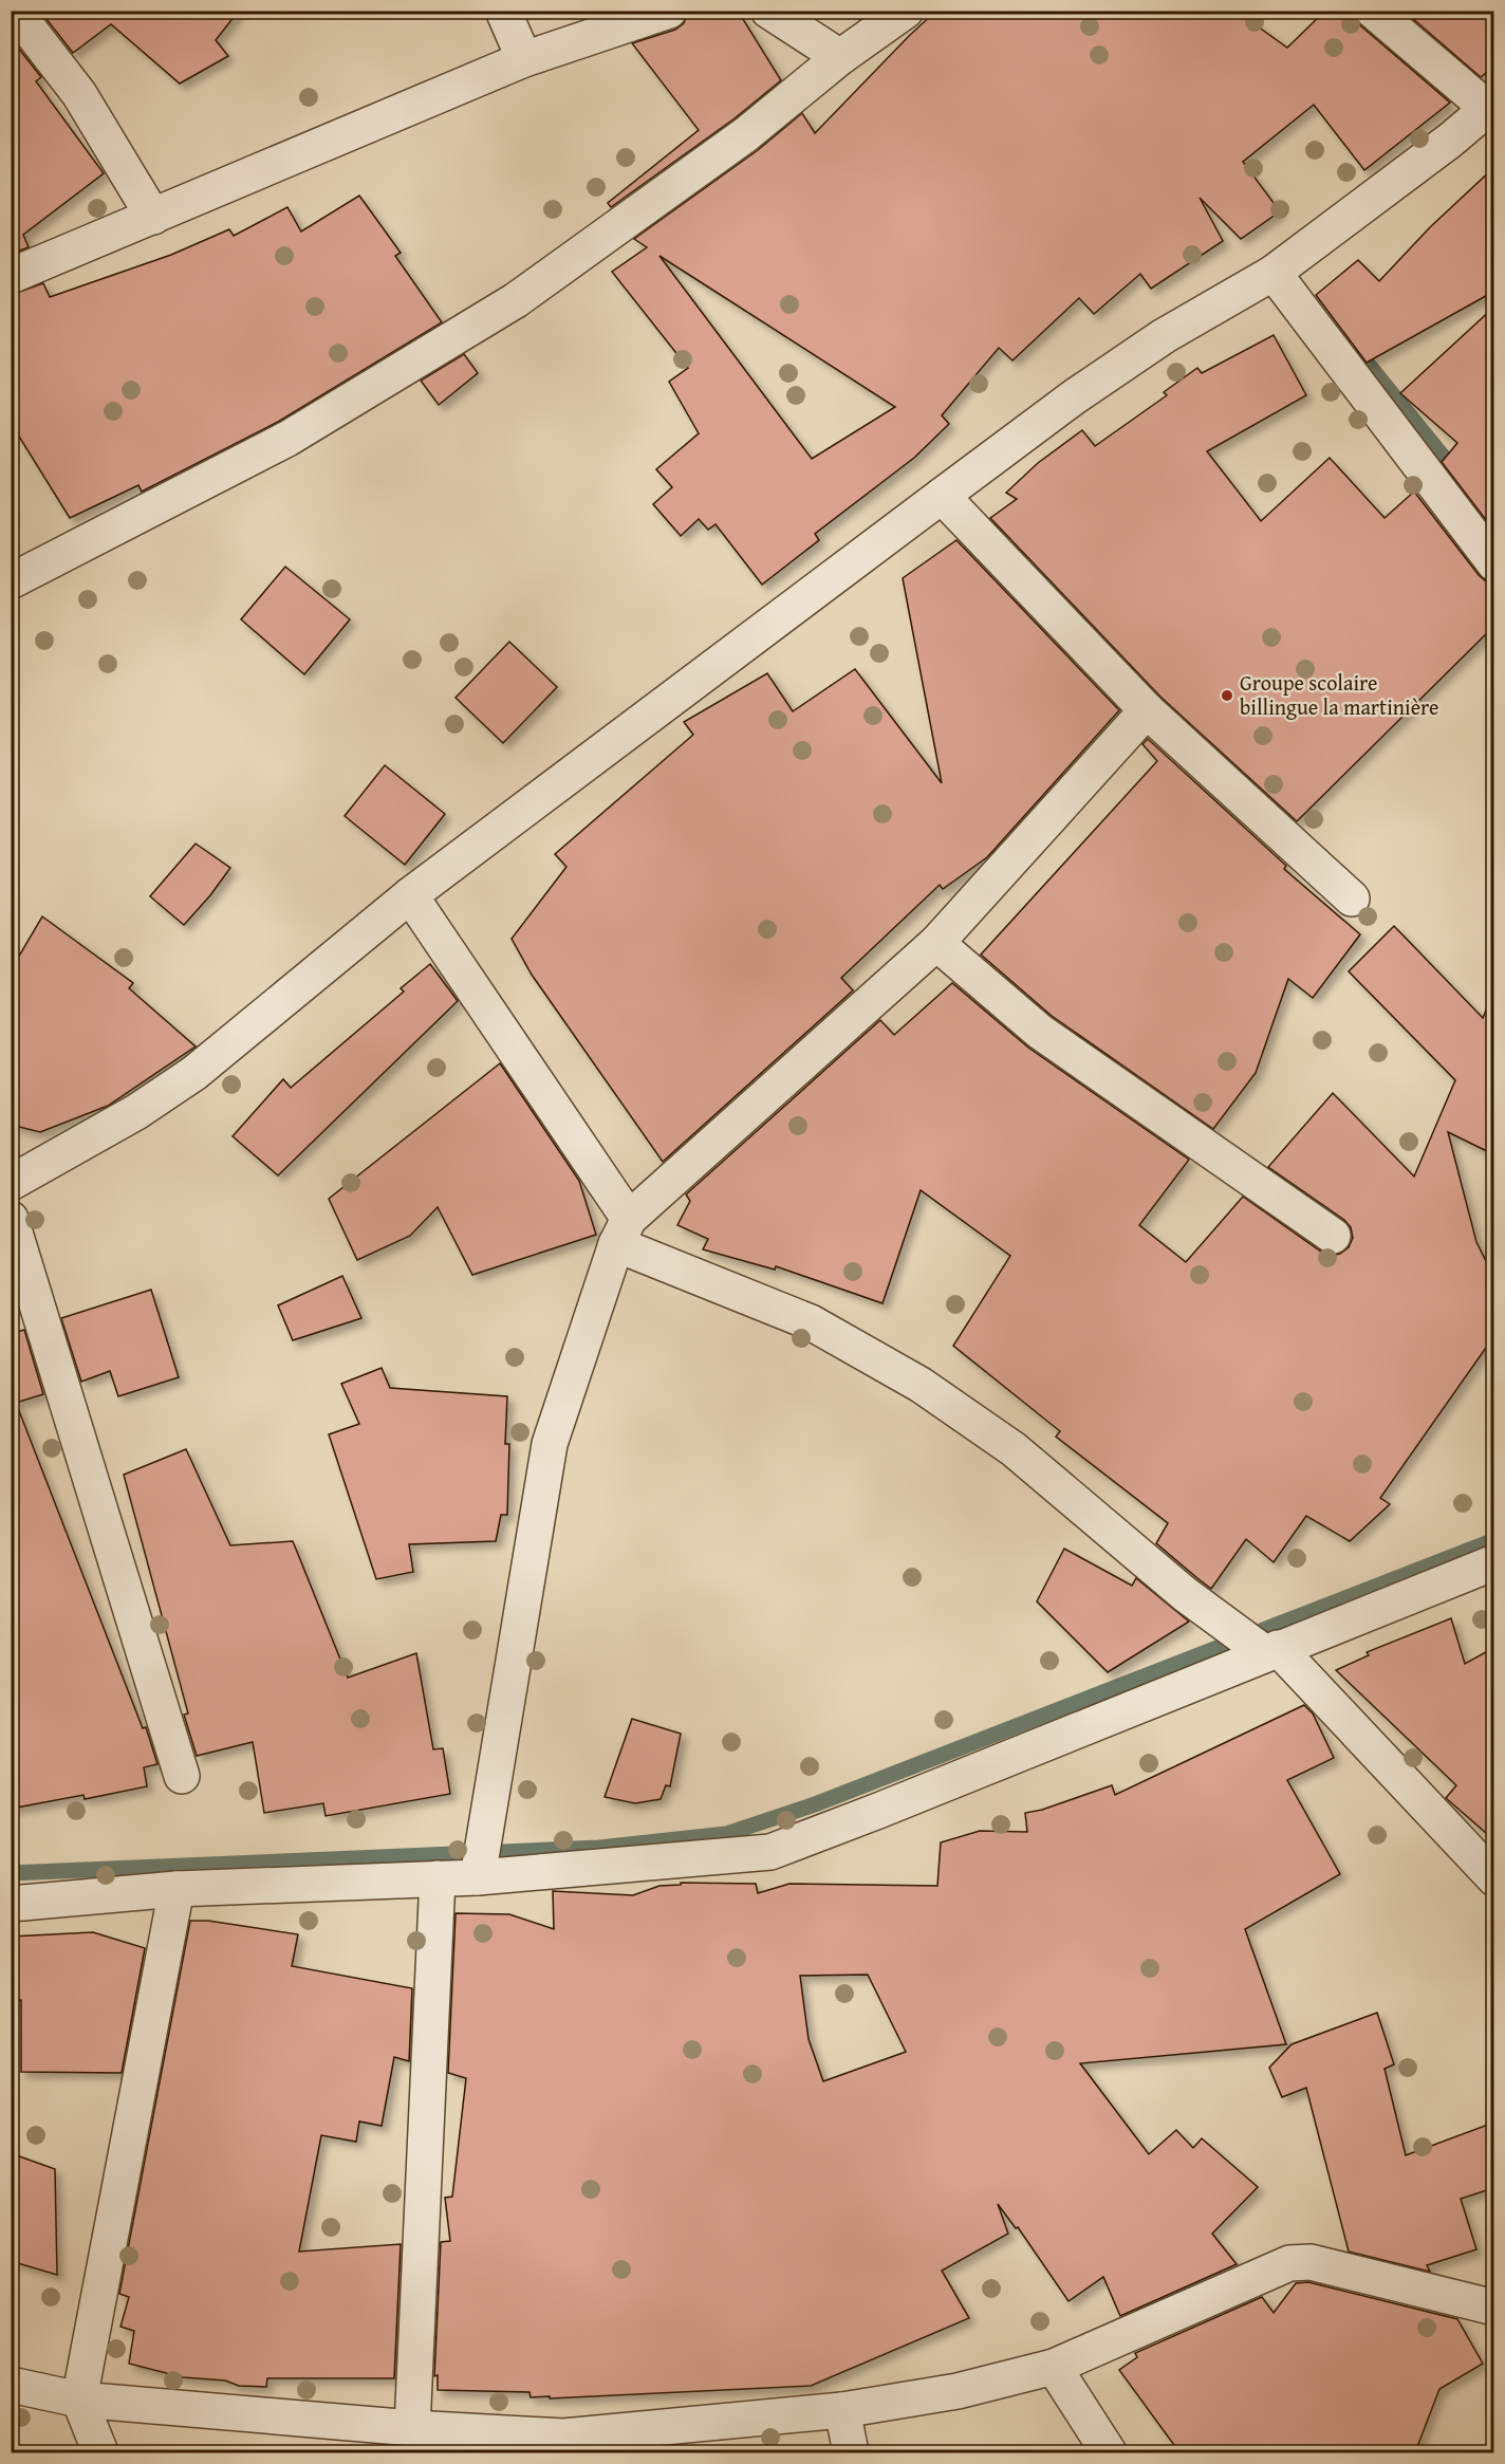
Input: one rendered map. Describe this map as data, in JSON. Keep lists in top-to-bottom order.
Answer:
{
  "places": ["Groupe scolaire billingue la martinière"]
}
